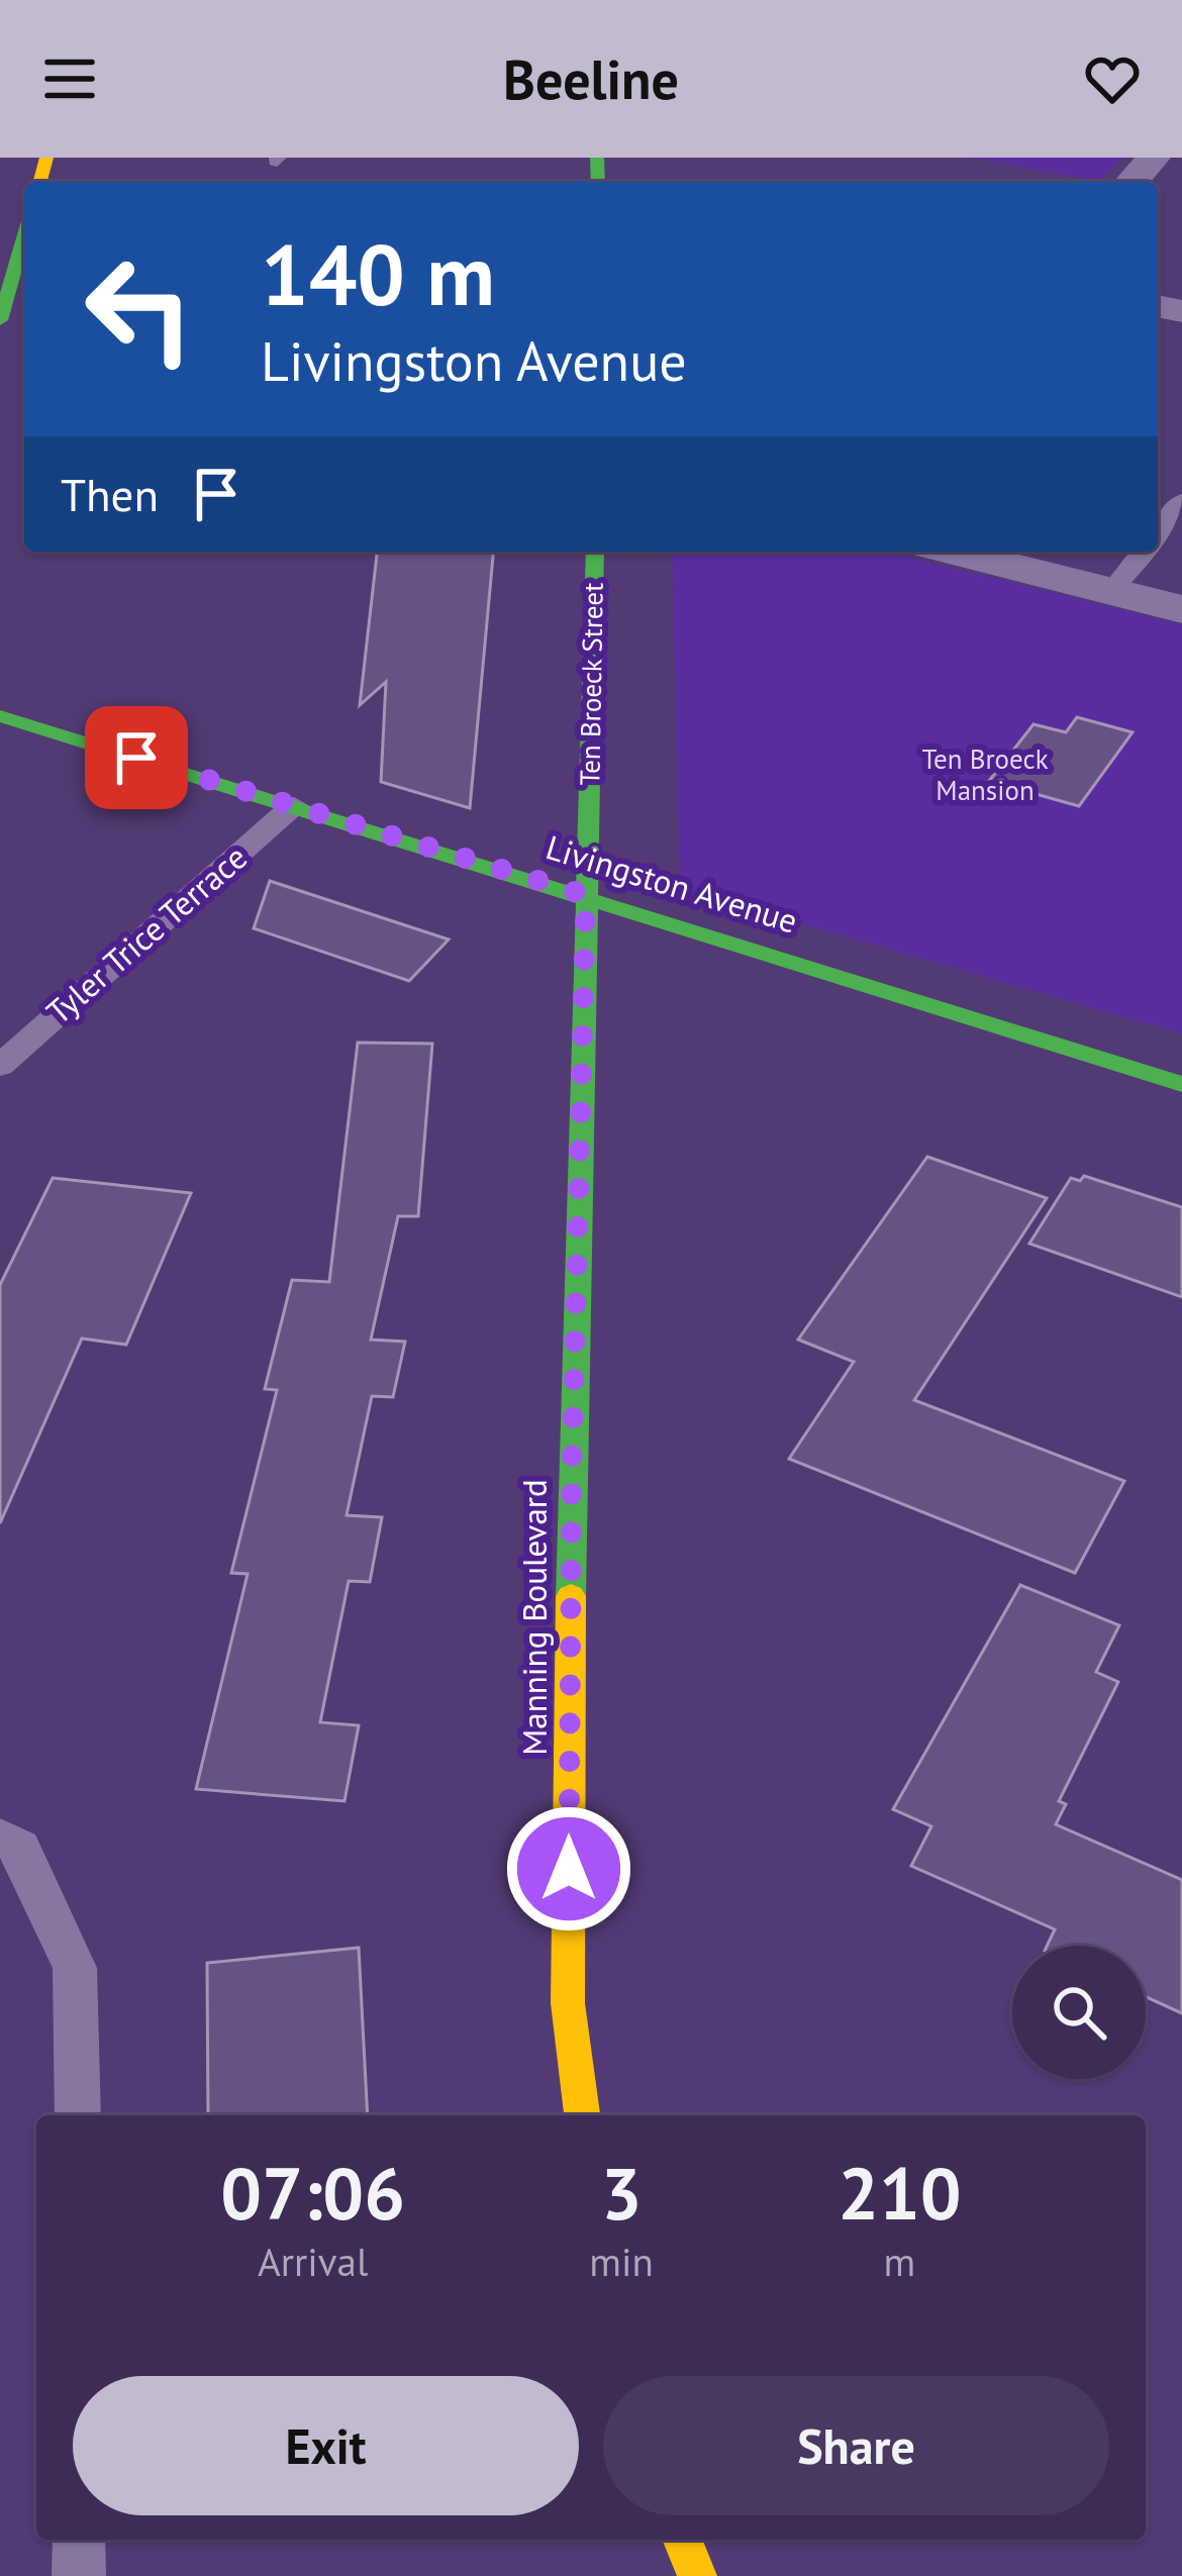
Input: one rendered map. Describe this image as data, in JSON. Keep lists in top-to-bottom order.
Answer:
{
  "streets": {
    "street": ["Ten Broeck Street", "Livingston Avenue", "Manning Boulevard"],
    "lane": ["Tyler Trice Terrace"]
  },
  "crossings": [
    ["Ten Broeck Street", "Livingston Avenue"],
    ["Ten Broeck Street", "Manning Boulevard"],
    ["Livingston Avenue", "Tyler Trice Terrace"],
    ["Livingston Avenue", "Manning Boulevard"]
  ],
  "parks": ["Ten Broeck Mansion"],
  "page": {
    "header": "Beeline",
    "turn": ["140 m", "Livingston Avenue"],
    "then": "Then",
    "eta": [
      "07:06",
      "Arrival",
      "3",
      "min",
      "210",
      "m"
    ],
    "buttons": ["Exit", "Share"]
  }
}
